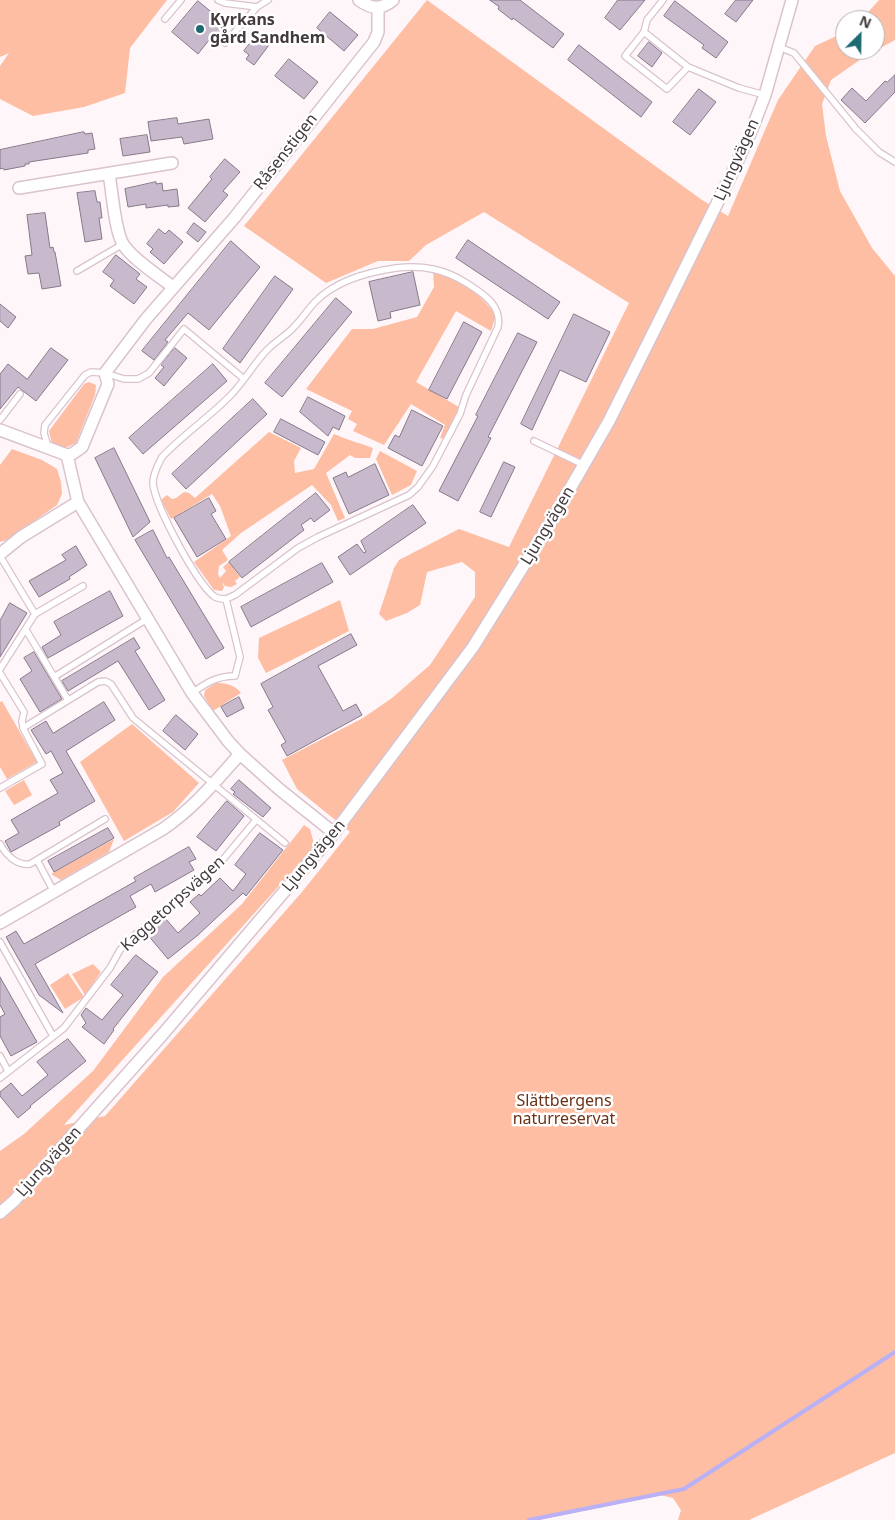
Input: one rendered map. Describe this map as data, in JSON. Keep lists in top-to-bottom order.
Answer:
{
  "streets": {
    "street": ["Råsenstigen", "Ljungvägen"],
    "lane": ["Kaggetorpsvägen"]
  },
  "parks": ["Slättbergens naturreservat"],
  "places": ["Kyrkans gård Sandhem"],
  "north": "top right"
}
